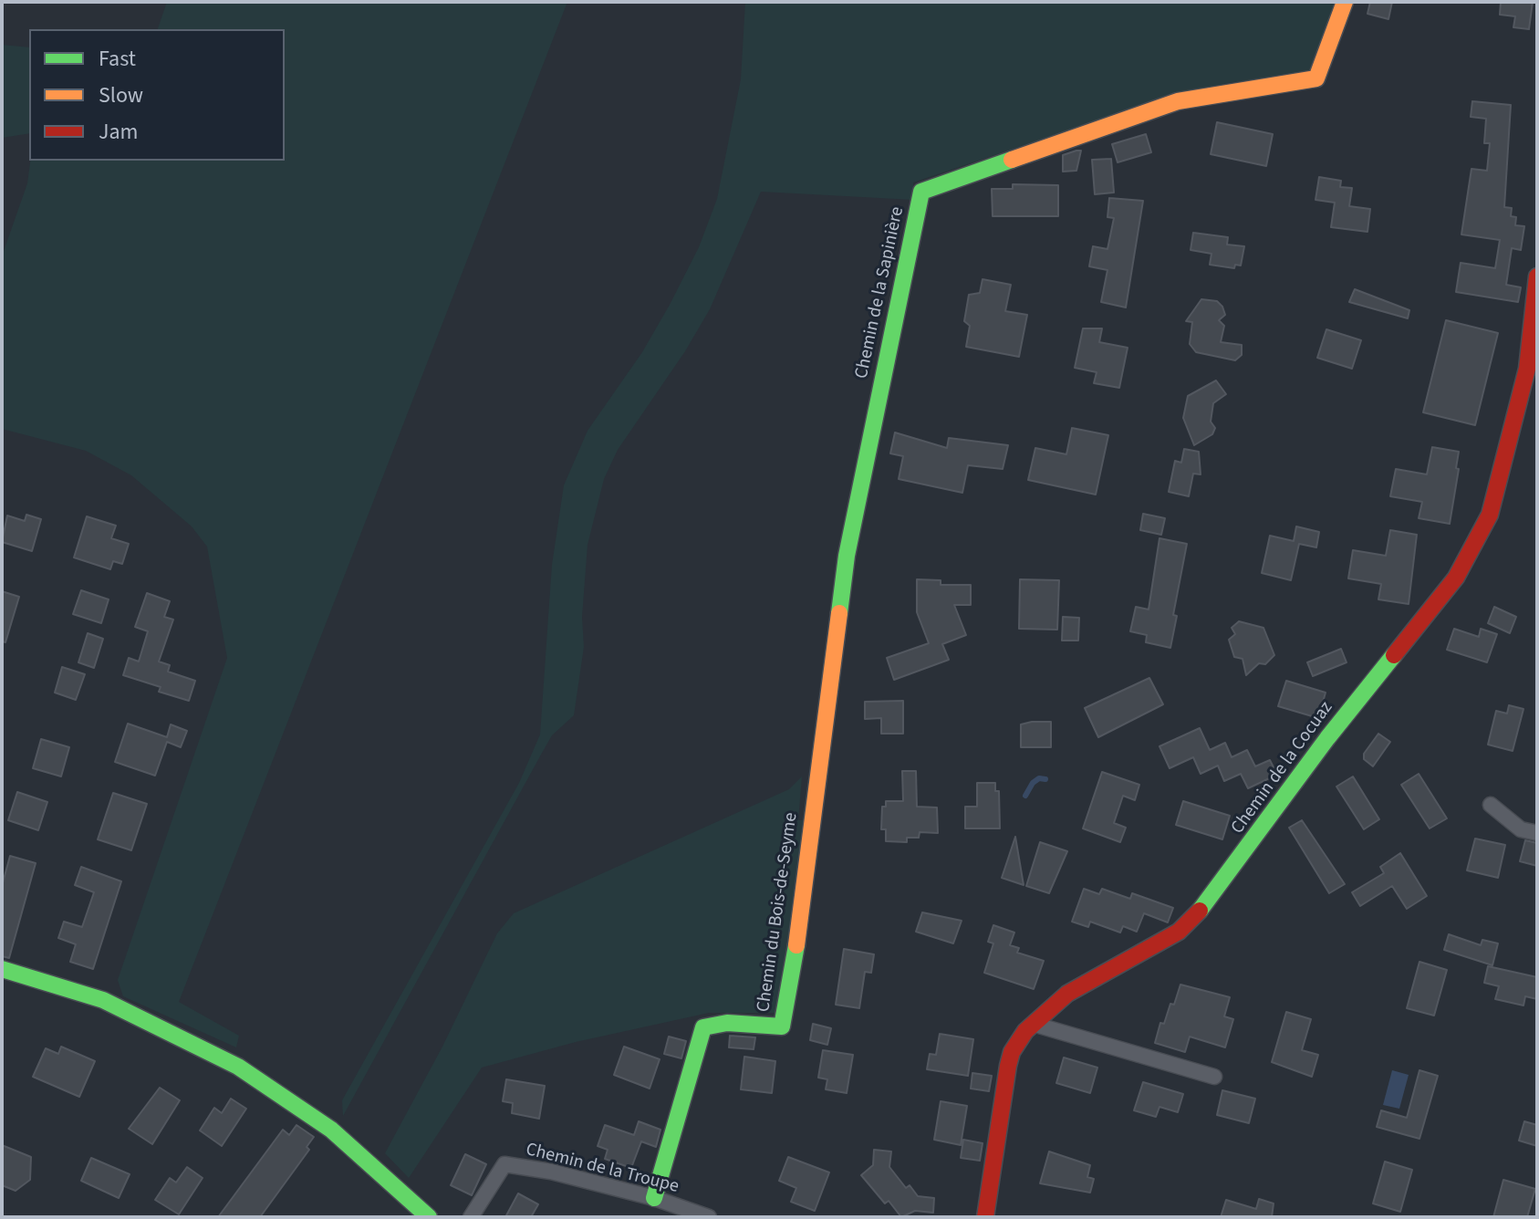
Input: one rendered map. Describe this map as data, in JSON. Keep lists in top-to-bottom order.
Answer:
{
  "streets": {
    "street": [
      "Chemin de la Sapinière",
      "Chemin de la Cocuaz",
      "Chemin du Bois-de-Seyme",
      "Chemin de la Troupe"
    ]
  },
  "crossings": [
    ["Chemin de la Sapinière", "Chemin du Bois-de-Seyme"],
    ["Chemin du Bois-de-Seyme", "Chemin de la Troupe"]
  ],
  "legend": ["Fast", "Slow", "Jam"]
}
